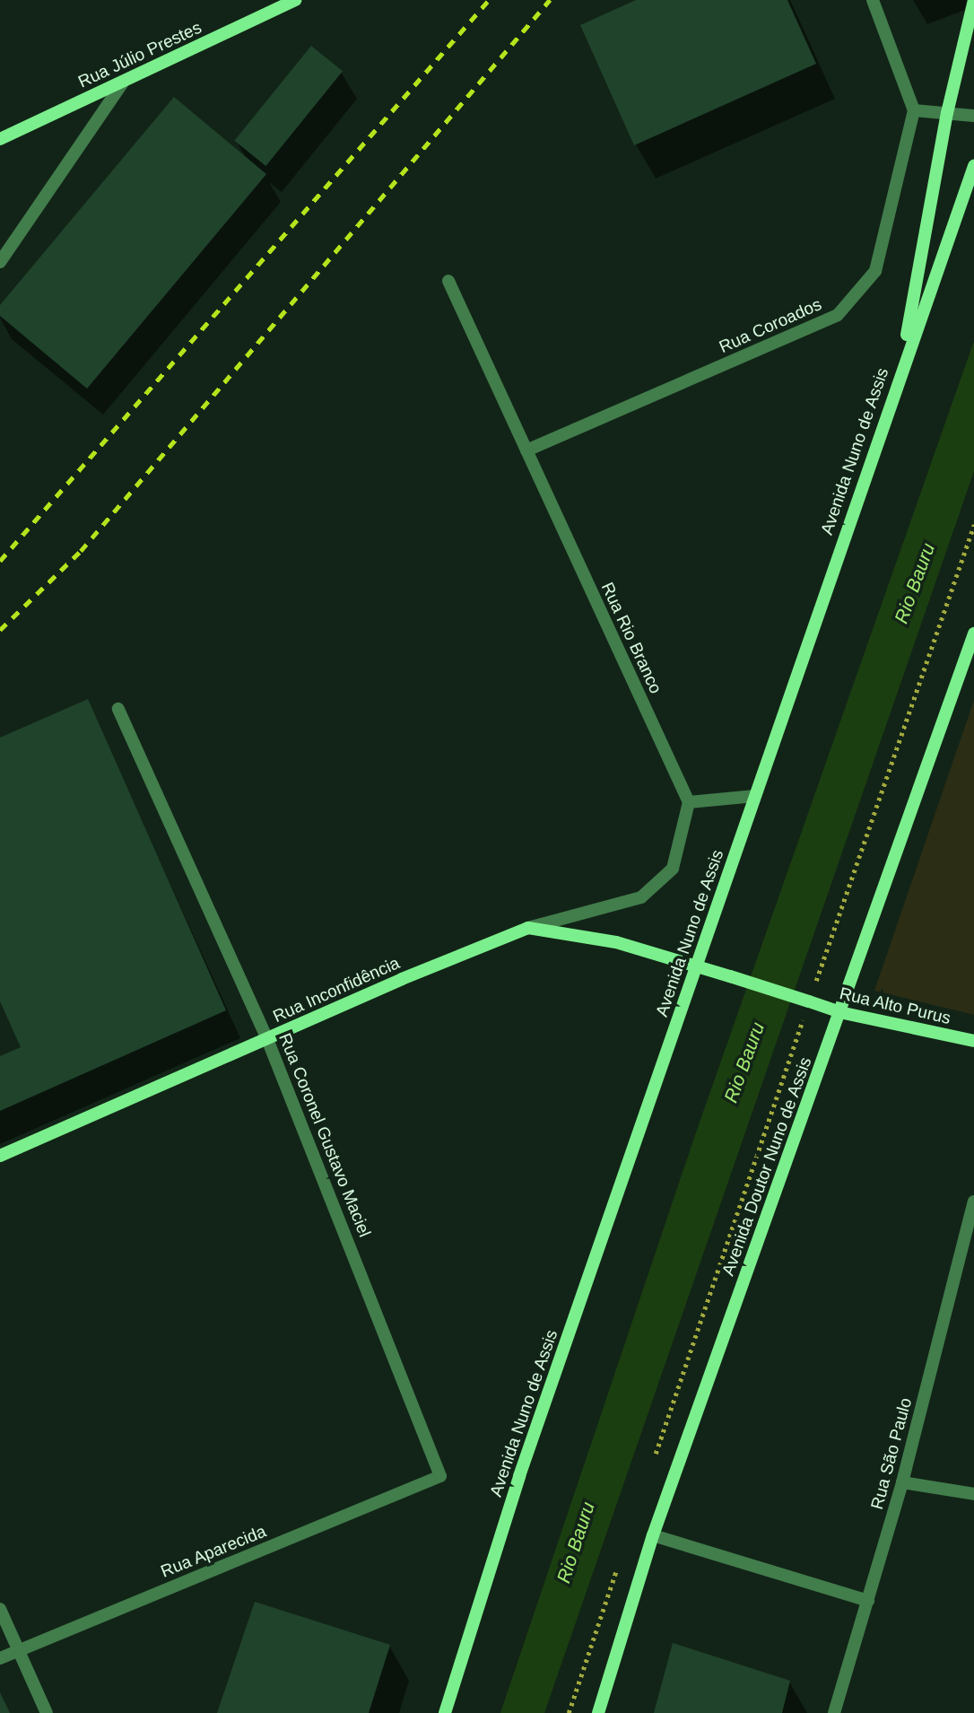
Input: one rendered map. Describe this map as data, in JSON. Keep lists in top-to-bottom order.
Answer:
{
  "streets": {
    "main road": [
      "Rua Júlio Prestes",
      "Avenida Nuno de Assis",
      "Rua Inconfidência",
      "Rua Alto Purus",
      "Avenida Doutor Nuno de Assis"
    ],
    "street": [
      "Rua Coroados",
      "Rua Rio Branco",
      "Rua Coronel Gustavo Maciel",
      "Rua São Paulo",
      "Rua Aparecida"
    ]
  },
  "crossings": [
    ["Rua Coroados", "Rua Rio Branco"],
    ["Avenida Nuno de Assis", "Rua Alto Purus"],
    ["Rua Inconfidência", "Rua Coronel Gustavo Maciel"],
    ["Rua Alto Purus", "Avenida Doutor Nuno de Assis"],
    ["Rua Coronel Gustavo Maciel", "Rua Aparecida"]
  ],
  "water": ["Rio Bauru"]
}
